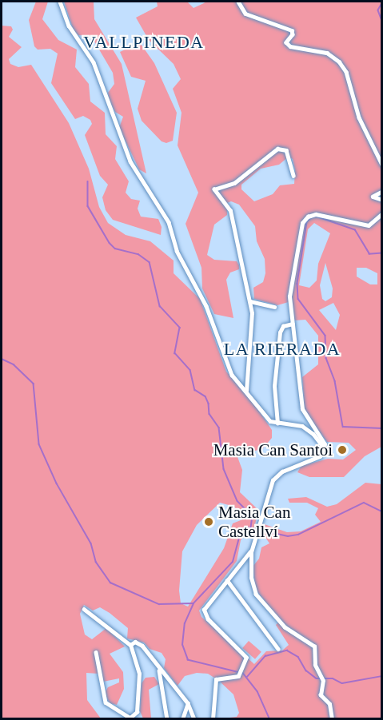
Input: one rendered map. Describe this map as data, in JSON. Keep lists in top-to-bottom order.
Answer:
{
  "districts": ["VALLPINEDA", "LA RIERADA"],
  "places": ["Masia Can Santoi", "Masia Can Castellví"]
}
